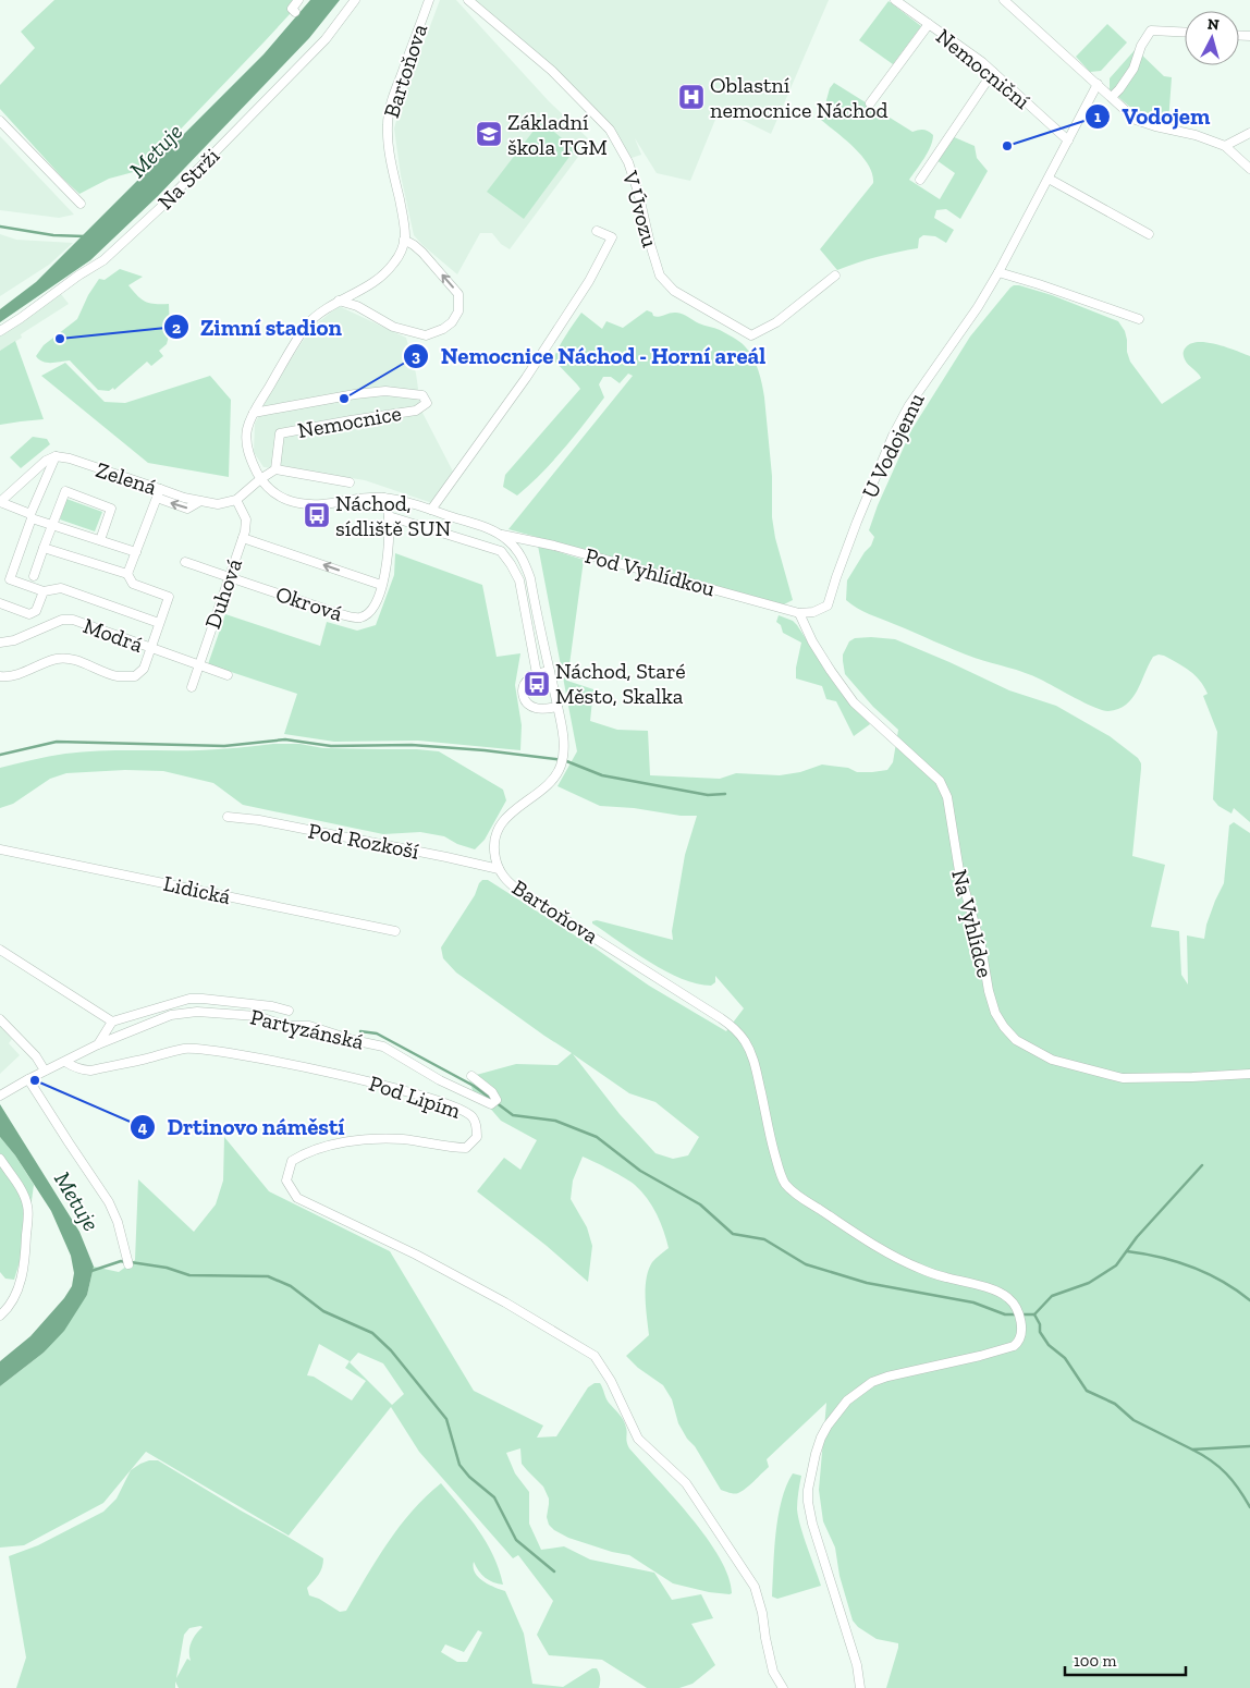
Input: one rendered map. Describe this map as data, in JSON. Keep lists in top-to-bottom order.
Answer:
{
  "streets": {
    "street": [
      "Nemocniční",
      "Bartoňova",
      "Na Strži",
      "V Úvozu",
      "Nemocnice",
      "U Vodojemu",
      "Zelená",
      "Pod Vyhlídkou",
      "Duhová",
      "Okrová",
      "Modrá",
      "Pod Rozkoší",
      "Lidická",
      "Na Vyhlídce",
      "Partyzánská",
      "Pod Lipím"
    ]
  },
  "crossings": [
    ["Nemocniční", "U Vodojemu"],
    ["Bartoňova", "Nemocnice"],
    ["Bartoňova", "Pod Vyhlídkou"],
    ["Bartoňova", "Okrová"],
    ["Bartoňova", "Pod Rozkoší"],
    ["U Vodojemu", "Pod Vyhlídkou"],
    ["U Vodojemu", "Na Vyhlídce"],
    ["Zelená", "Duhová"],
    ["Pod Vyhlídkou", "Na Vyhlídce"],
    ["Duhová", "Okrová"],
    ["Duhová", "Modrá"]
  ],
  "water": ["Metuje"],
  "places": {
    "hospital": ["Oblastní nemocnice Náchod"],
    "school or university": ["Základní škola TGM"],
    "other": [
      "Vodojem",
      "Zimní stadion",
      "Nemocnice Náchod - Horní areál",
      "Drtinovo náměstí"
    ],
    "bus stop": ["Náchod, sídliště SUN", "Náchod, Staré Město, Skalka"]
  },
  "scale_bar": "100 m",
  "north": "top"
}
